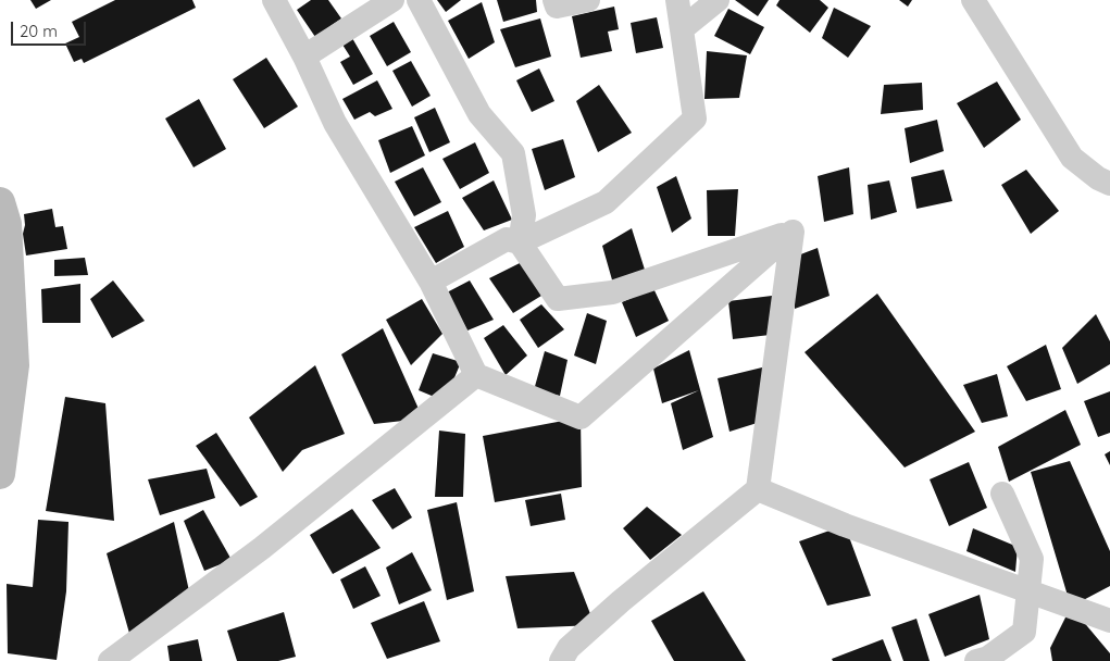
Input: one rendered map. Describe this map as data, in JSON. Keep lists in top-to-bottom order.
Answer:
{
  "scale_bar": "20 m"
}
